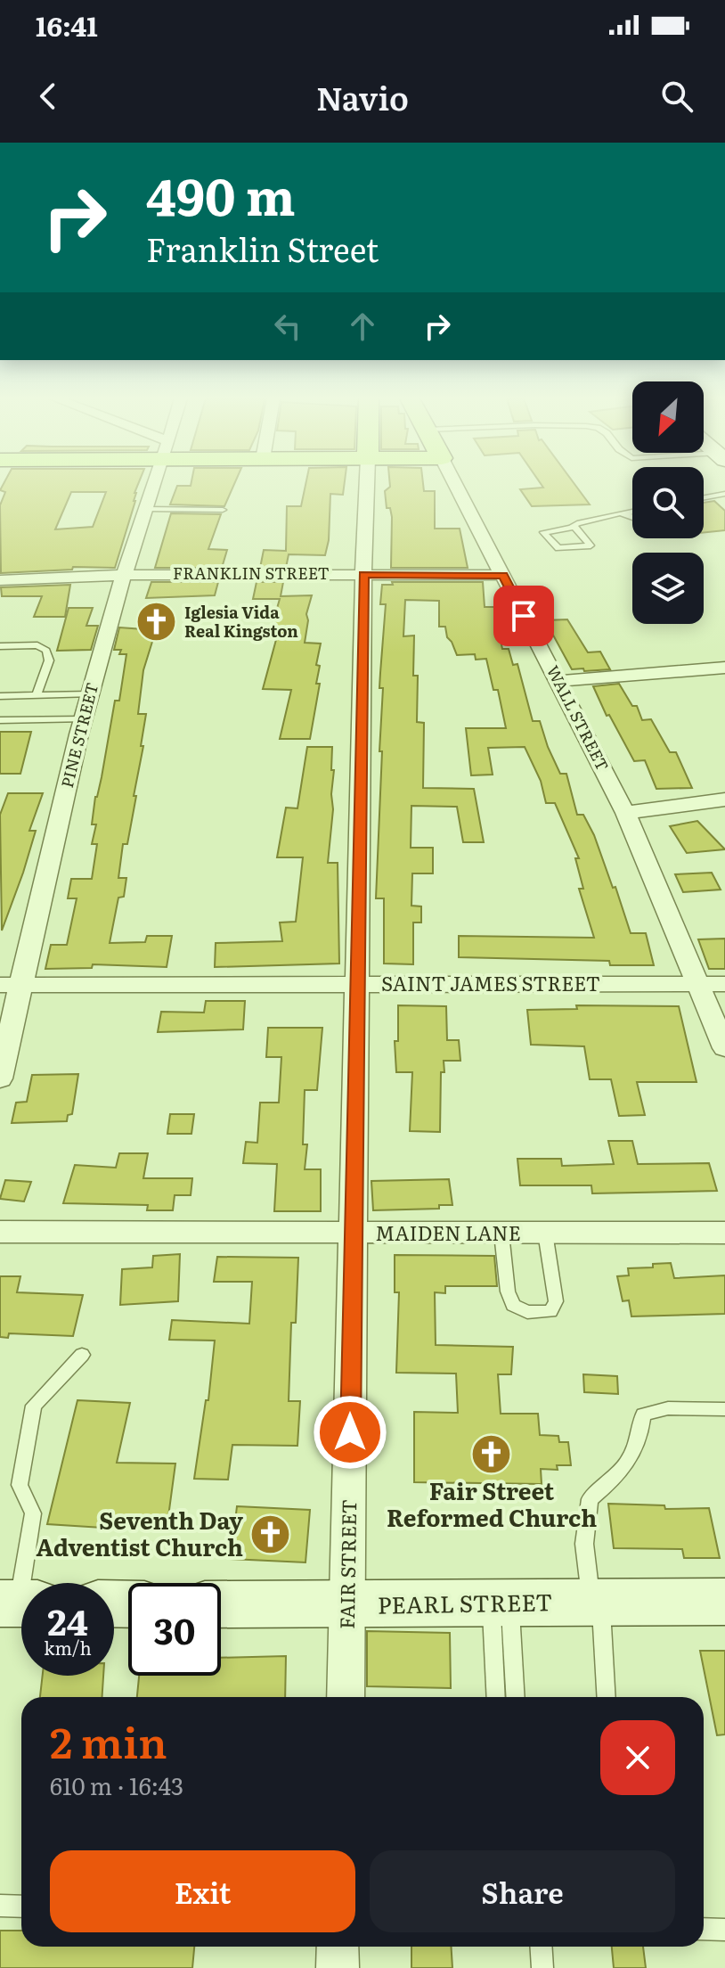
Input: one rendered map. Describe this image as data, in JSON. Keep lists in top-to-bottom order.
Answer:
{
  "streets": {
    "main road": ["PEARL STREET"],
    "street": [
      "FRANKLIN STREET",
      "WALL STREET",
      "PINE STREET",
      "SAINT JAMES STREET",
      "MAIDEN LANE",
      "FAIR STREET"
    ]
  },
  "crossings": [
    ["FRANKLIN STREET", "WALL STREET"],
    ["FRANKLIN STREET", "PINE STREET"],
    ["FRANKLIN STREET", "FAIR STREET"],
    ["WALL STREET", "SAINT JAMES STREET"],
    ["PINE STREET", "SAINT JAMES STREET"],
    ["SAINT JAMES STREET", "FAIR STREET"],
    ["MAIDEN LANE", "FAIR STREET"],
    ["FAIR STREET", "PEARL STREET"]
  ],
  "places": {
    "church": ["Iglesia Vida Real Kingston", "Fair Street Reformed Church", "Seventh Day Adventist Church"]
  },
  "north": "bottom left",
  "page": {
    "status": "16:41",
    "header": "Navio",
    "turn": ["490 m", "Franklin Street"],
    "speed": "24 km/h",
    "limit": "30",
    "heading": ["2 min", "610 m · 16:43"],
    "buttons": ["Exit", "Share"]
  }
}
